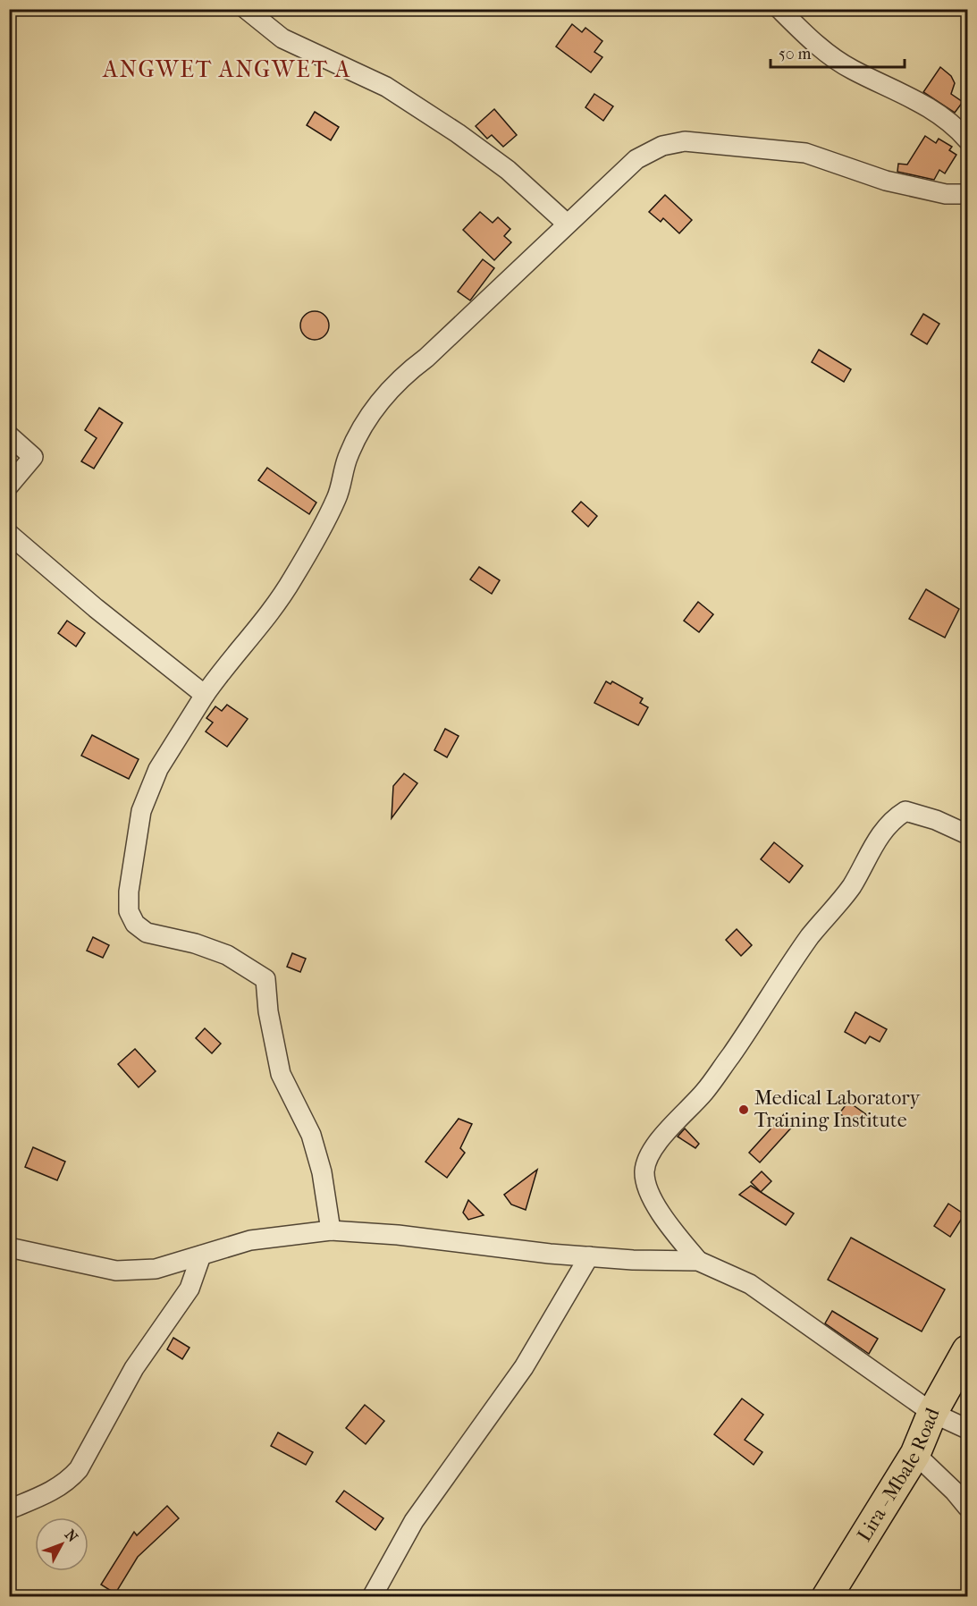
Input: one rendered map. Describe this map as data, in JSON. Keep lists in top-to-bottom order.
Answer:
{
  "streets": {
    "main road": ["Lira - Mbale Road"]
  },
  "districts": ["ANGWET ANGWET A"],
  "places": ["Medical Laboratory Training Institute"],
  "scale_bar": "50 m",
  "north": "top right"
}
